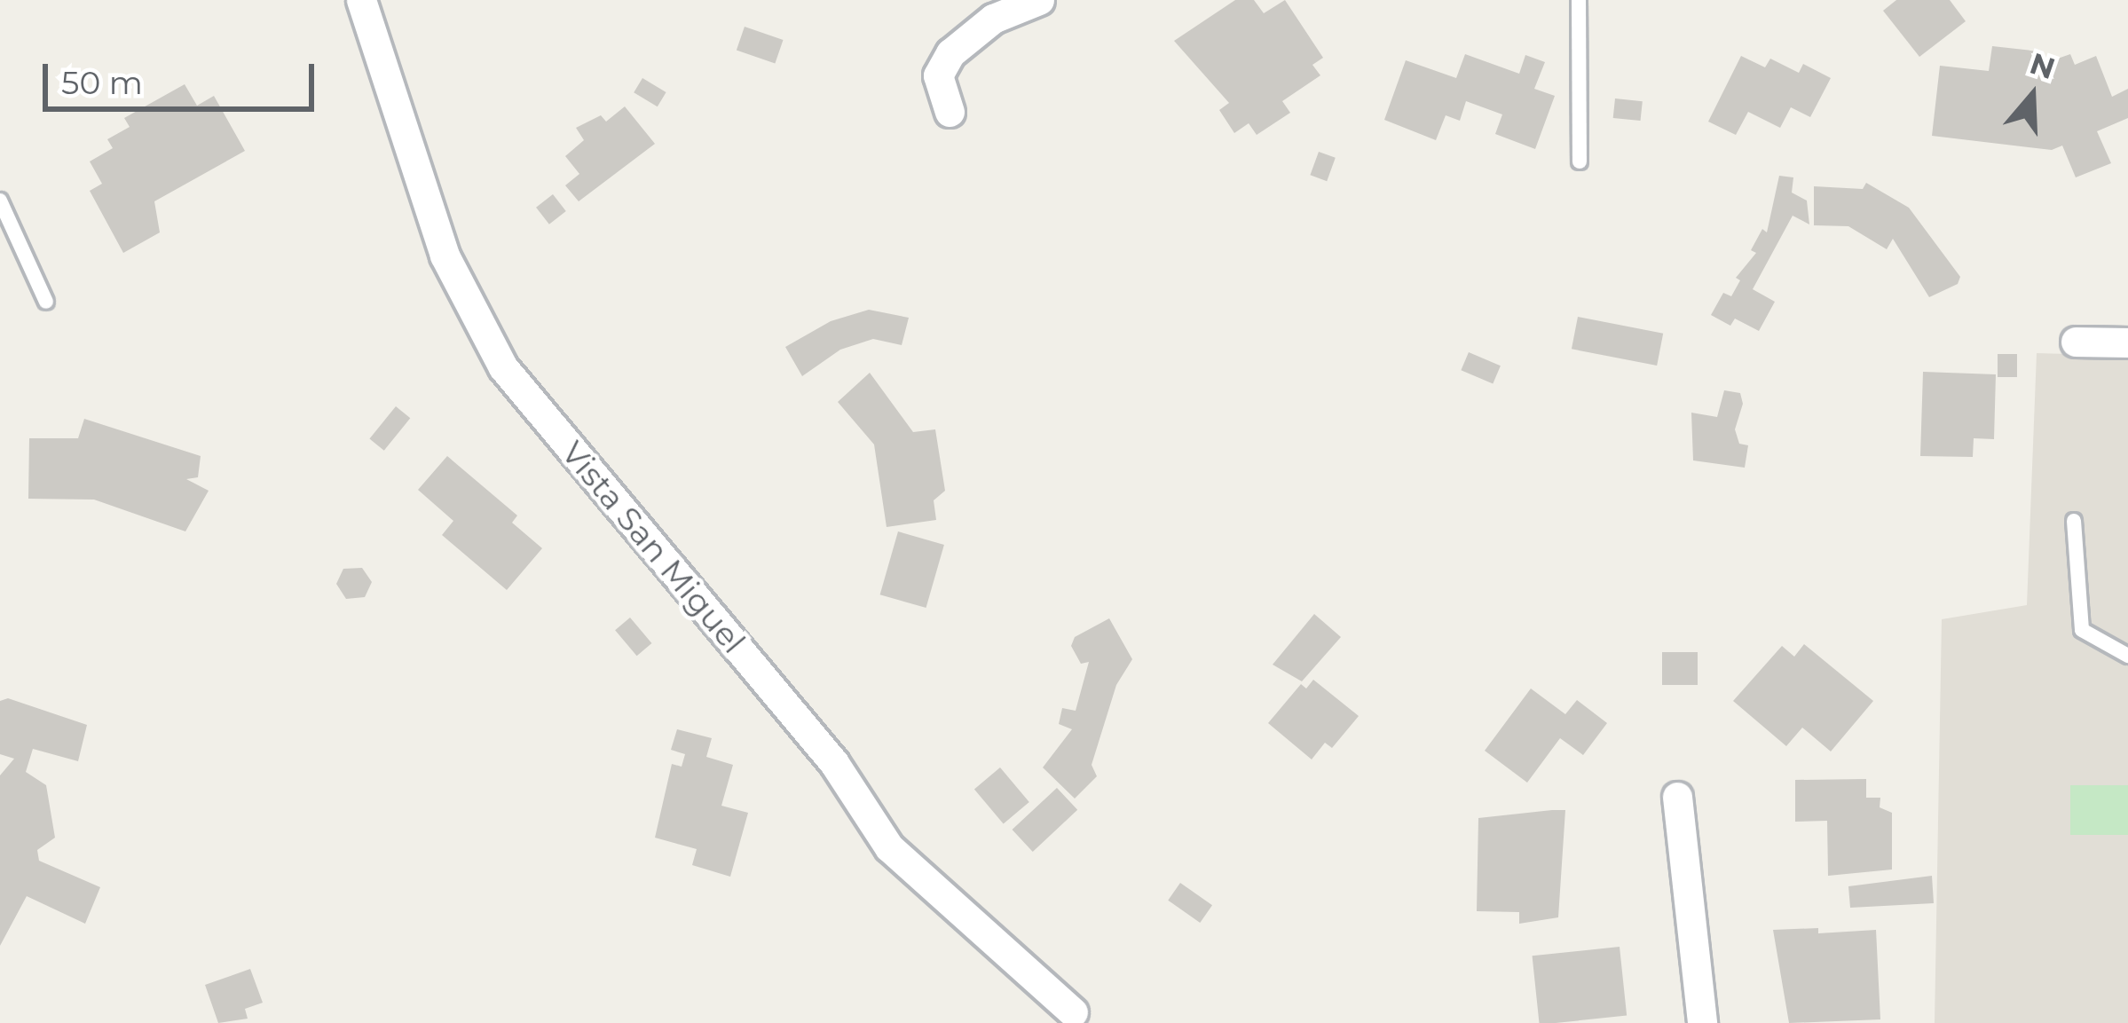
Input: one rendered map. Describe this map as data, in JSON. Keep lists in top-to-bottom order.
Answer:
{
  "streets": {
    "street": ["Vista San Miguel"]
  },
  "scale_bar": "50 m",
  "north": "top"
}
